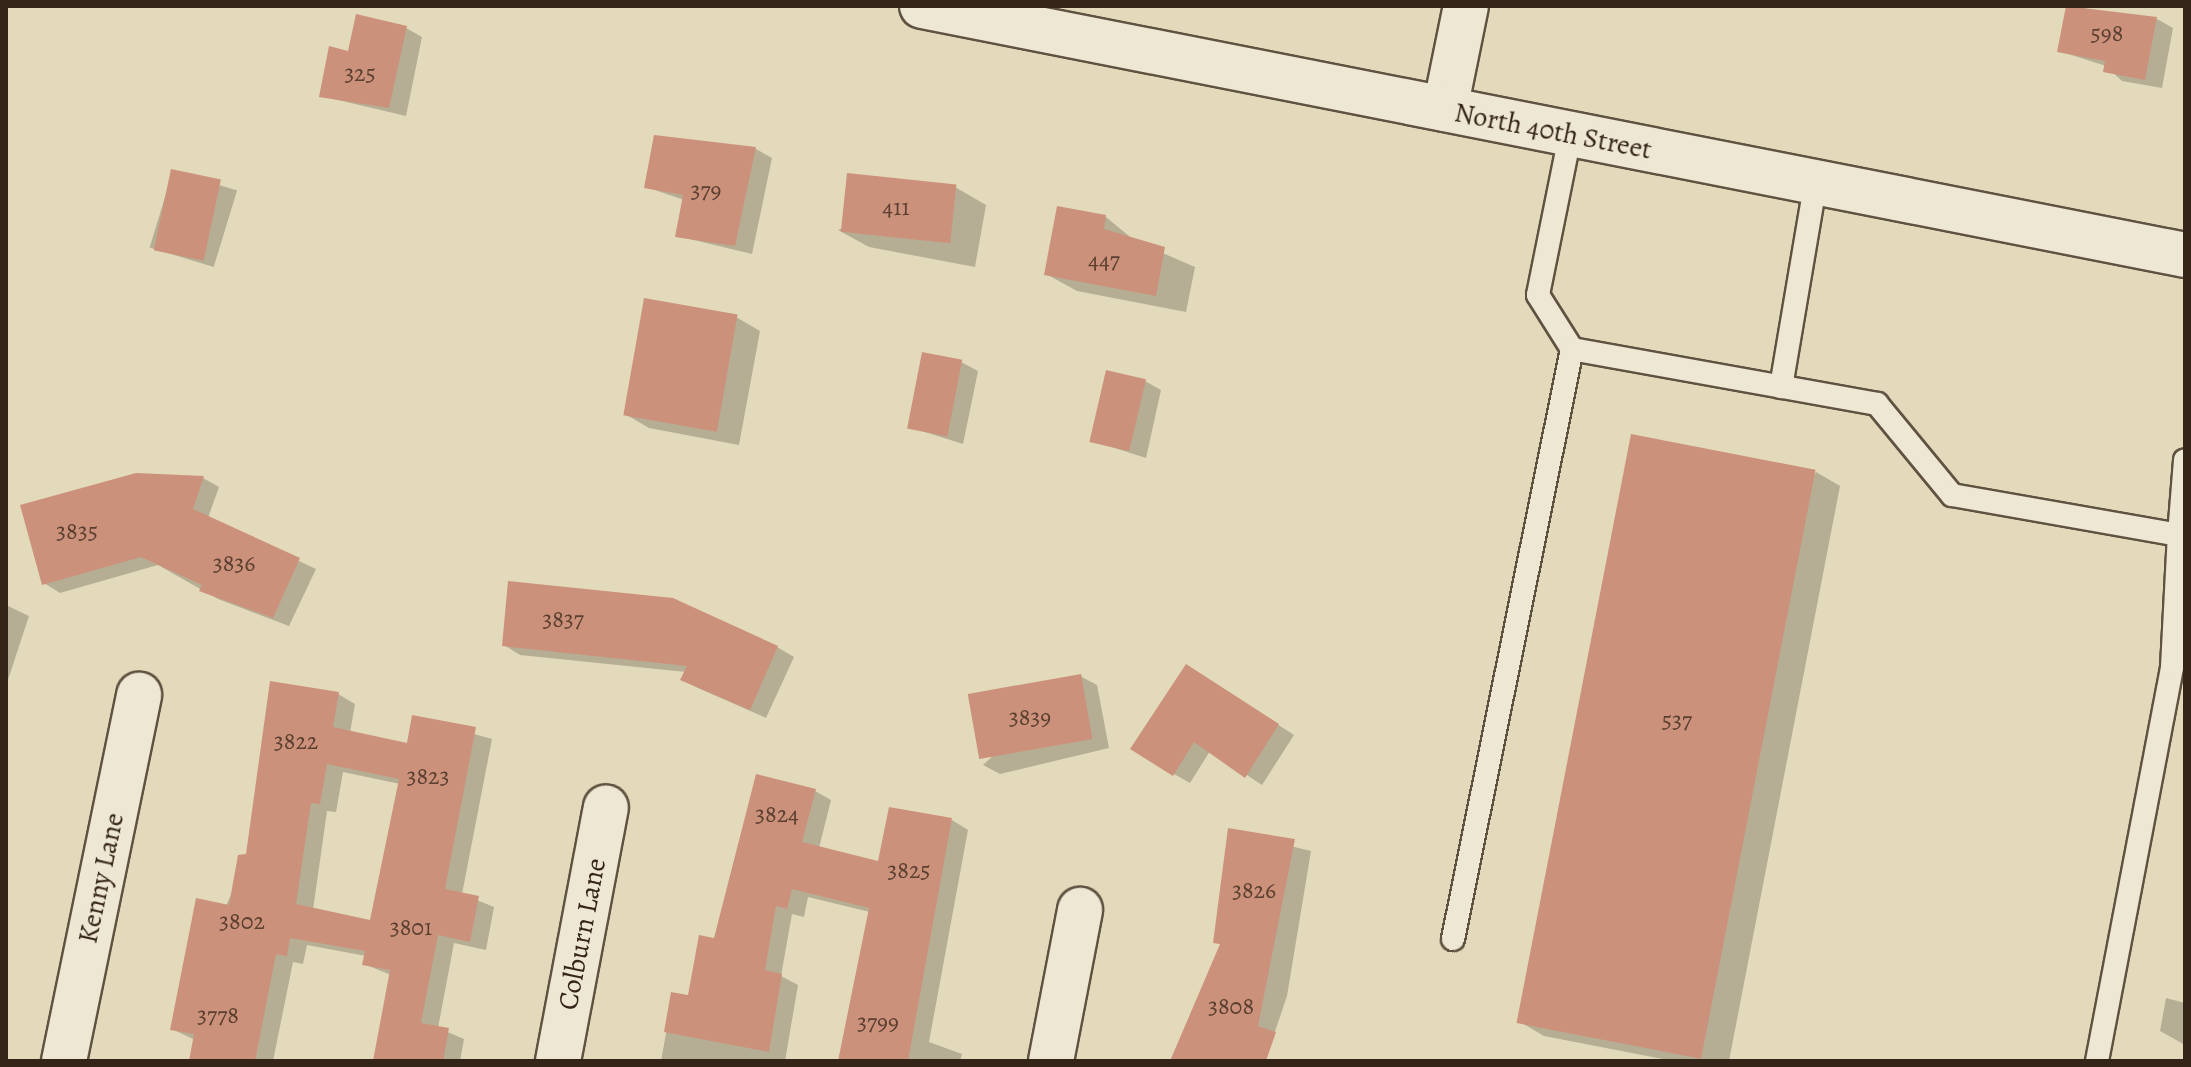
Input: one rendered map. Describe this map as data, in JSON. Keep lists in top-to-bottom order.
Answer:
{
  "streets": {
    "street": ["North 40th Street", "Kenny Lane", "Colburn Lane"]
  },
  "house_numbers": [
    "598",
    "325",
    "379",
    "411",
    "447",
    "3835",
    "3836",
    "3837",
    "3839",
    "537",
    "3822",
    "3823",
    "3824",
    "3825",
    "3826",
    "3802",
    "3801",
    "3808",
    "3778",
    "3799"
  ]
}
